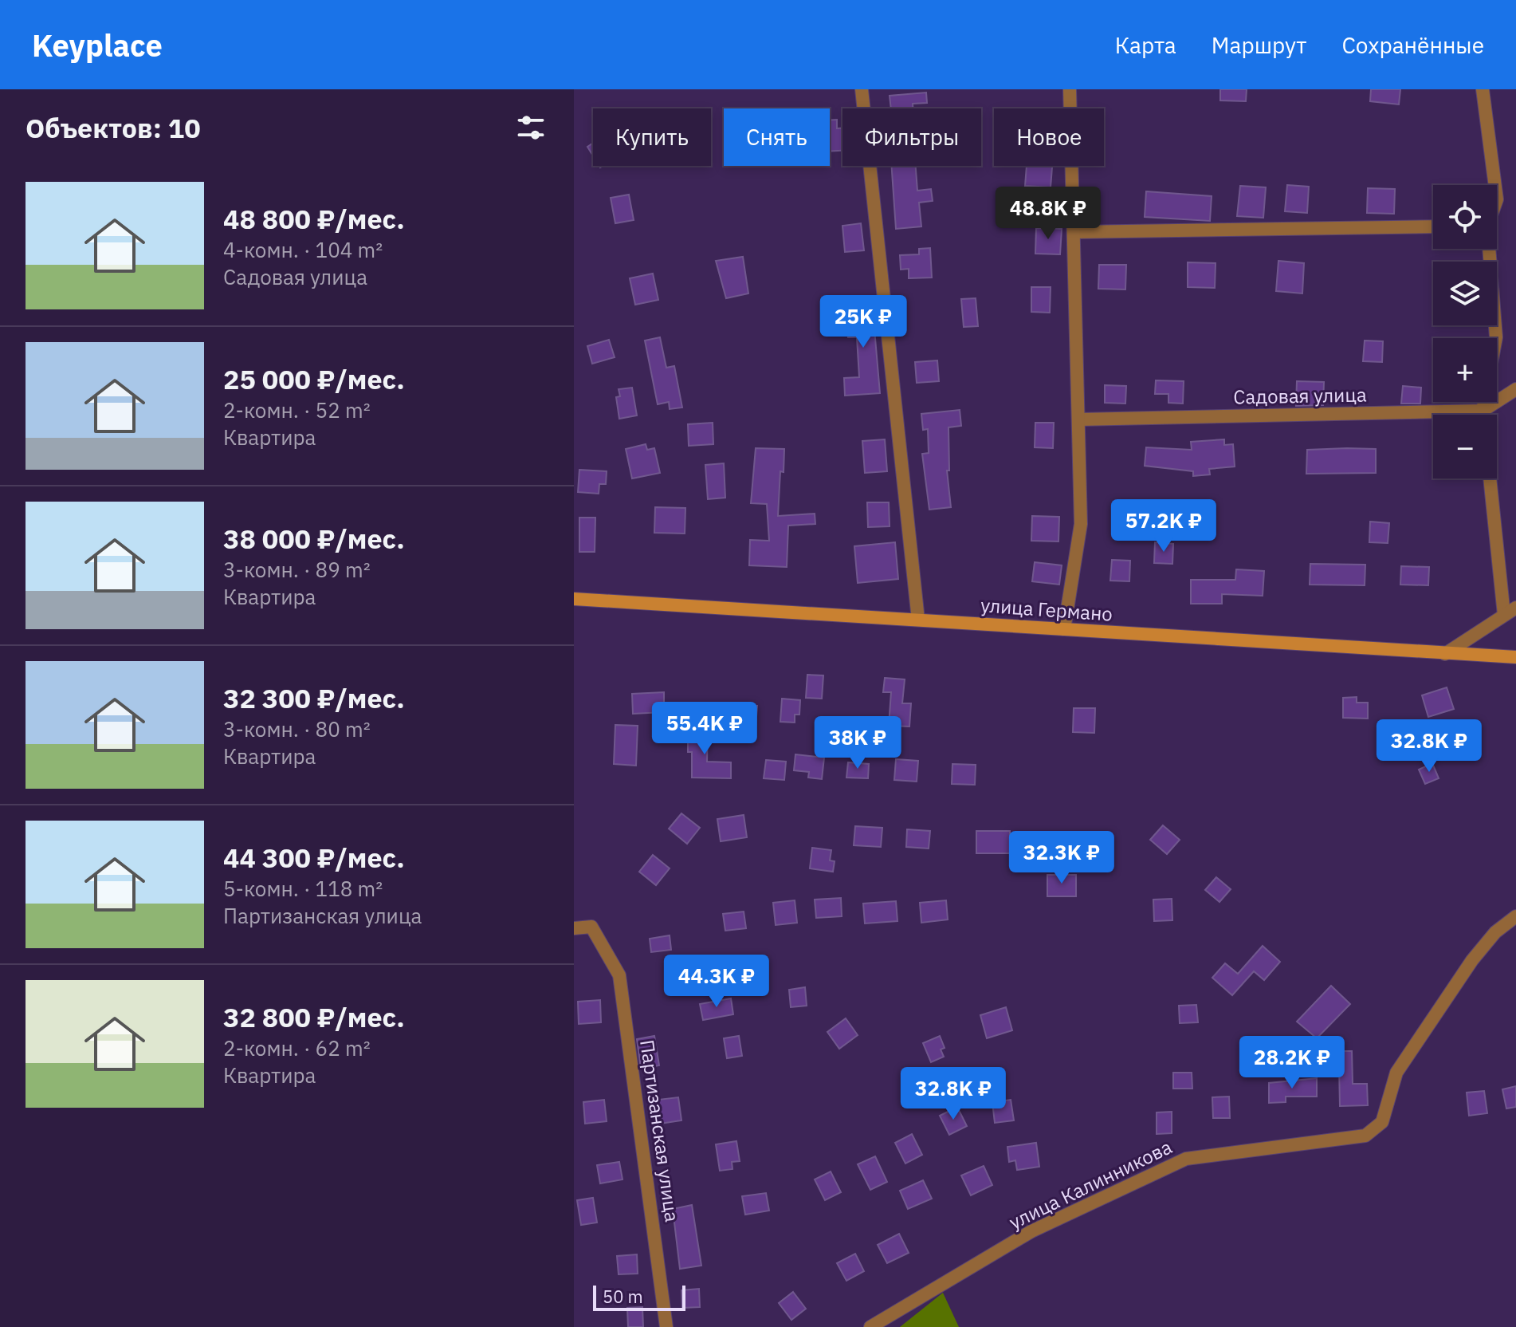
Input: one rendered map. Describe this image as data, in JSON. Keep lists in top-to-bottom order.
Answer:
{
  "streets": {
    "main road": ["улица Германо"],
    "street": ["Садовая улица", "Партизанская улица", "улица Калинникова"]
  },
  "scale_bar": "50 m",
  "page": {
    "header": "Keyplace",
    "nav": ["Карта", "Маршрут", "Сохранённые"],
    "heading": "Объектов: 10",
    "chip": [
      "Купить",
      "Снять",
      "Фильтры",
      "Новое"
    ],
    "list": [
      {
        "name": "48 800 ₽/мес.",
        "note": "4-комн. · 104 m² · Садовая улица"
      },
      {
        "name": "25 000 ₽/мес.",
        "note": "2-комн. · 52 m² · Квартира"
      },
      {
        "name": "38 000 ₽/мес.",
        "note": "3-комн. · 89 m² · Квартира"
      },
      {
        "name": "32 300 ₽/мес.",
        "note": "3-комн. · 80 m² · Квартира"
      },
      {
        "name": "44 300 ₽/мес.",
        "note": "5-комн. · 118 m² · Партизанская улица"
      },
      {
        "name": "32 800 ₽/мес.",
        "note": "2-комн. · 62 m² · Квартира"
      }
    ],
    "map_buttons": ["+", "−"],
    "price": [
      "48.8K ₽",
      "25K ₽",
      "57.2K ₽",
      "55.4K ₽",
      "38K ₽",
      "32.8K ₽",
      "32.3K ₽",
      "44.3K ₽",
      "28.2K ₽",
      "32.8K ₽"
    ],
    "scale": "50 m"
  }
}
